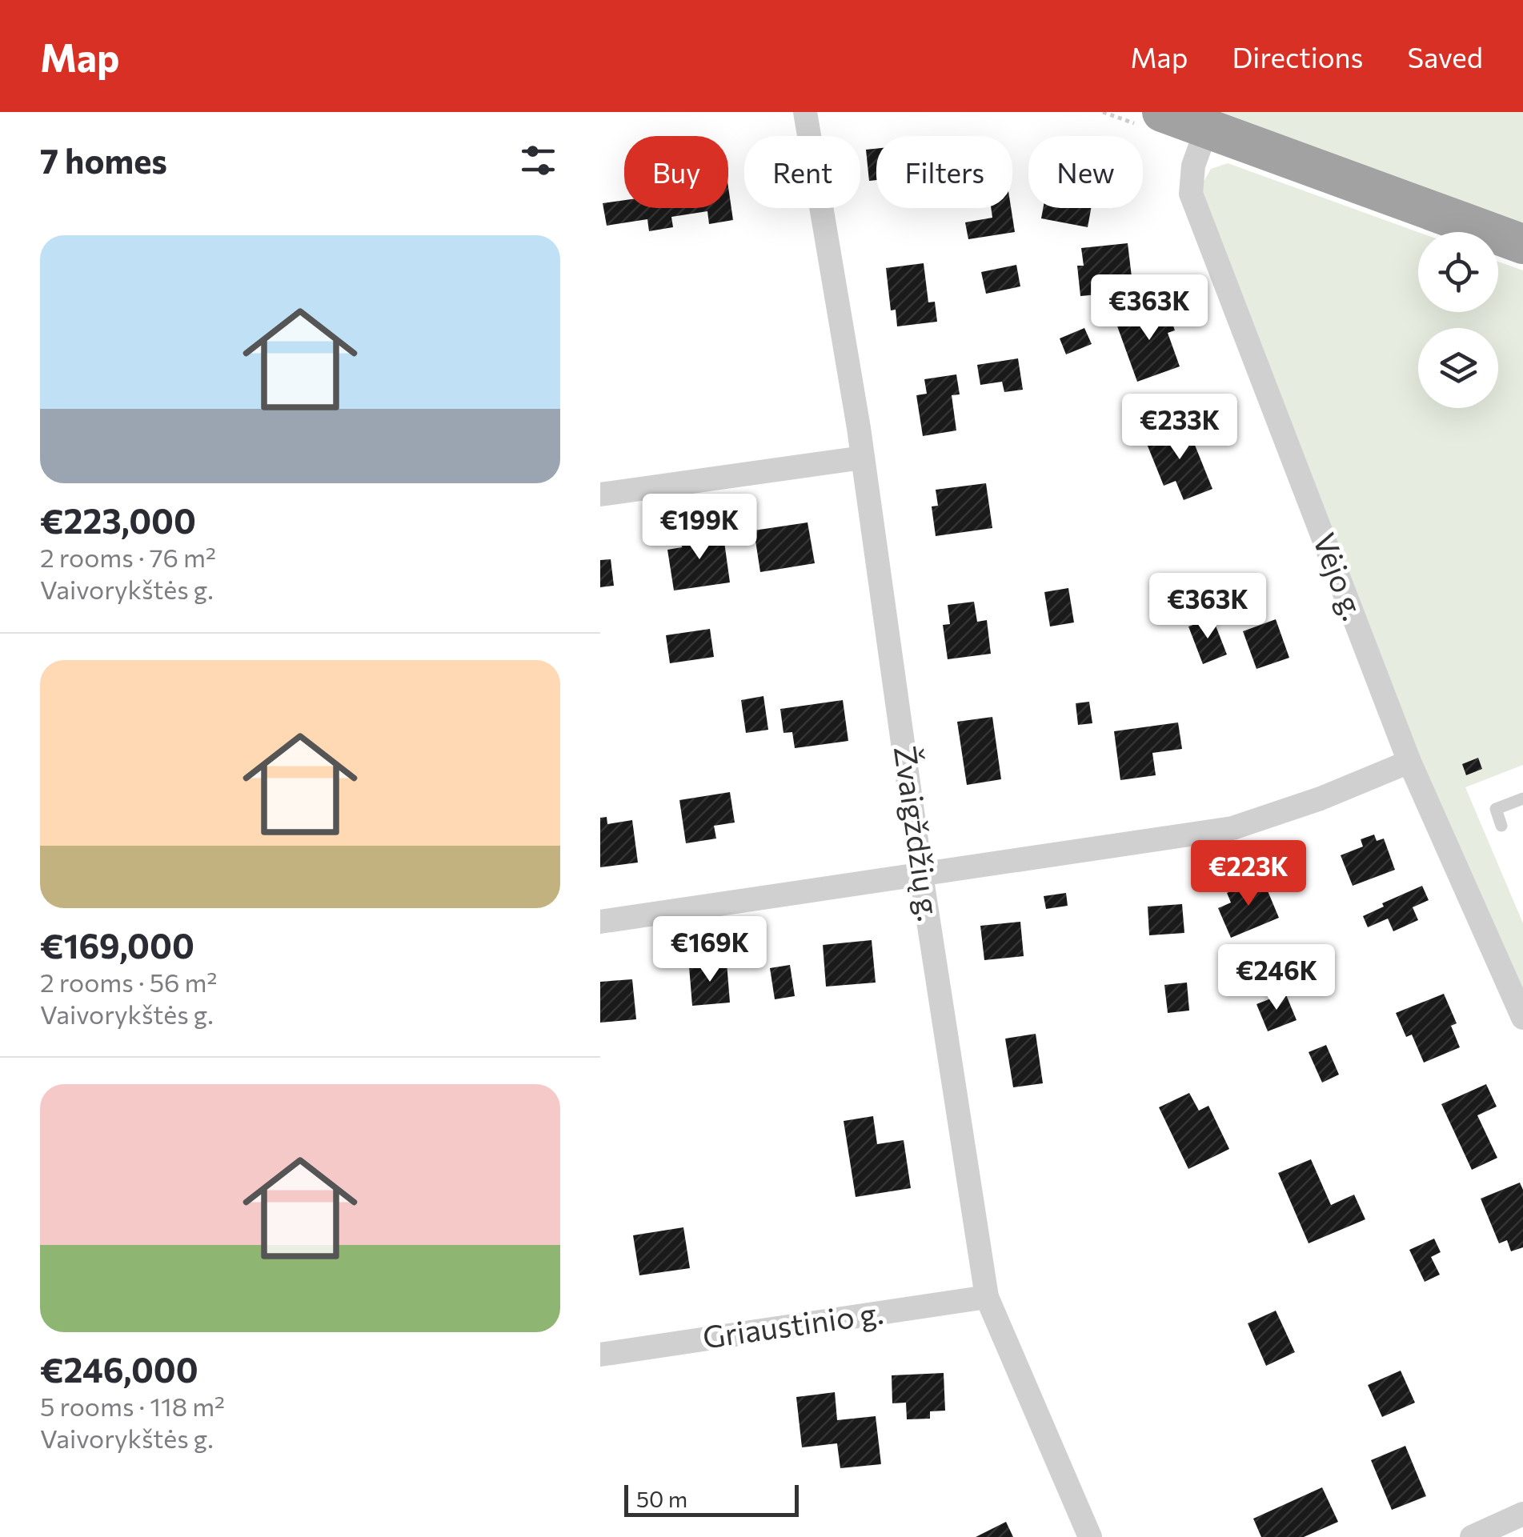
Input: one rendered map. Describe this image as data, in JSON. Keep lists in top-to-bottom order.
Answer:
{
  "streets": {
    "street": ["Vėjo g.", "Žvaigždžių g.", "Griaustinio g."]
  },
  "crossings": [
    ["Žvaigždžių g.", "Griaustinio g."]
  ],
  "scale_bar": "50 m",
  "page": {
    "header": "Map",
    "nav": ["Map", "Directions", "Saved"],
    "heading": "7 homes",
    "chip": [
      "Buy",
      "Rent",
      "Filters",
      "New"
    ],
    "list": [
      {
        "name": "€223,000",
        "note": "2 rooms · 76 m² · Vaivorykštės g."
      },
      {
        "name": "€169,000",
        "note": "2 rooms · 56 m² · Vaivorykštės g."
      },
      {
        "name": "€246,000",
        "note": "5 rooms · 118 m² · Vaivorykštės g."
      }
    ],
    "price": [
      "€363K",
      "€233K",
      "€199K",
      "€363K",
      "€223K",
      "€169K",
      "€246K"
    ],
    "scale": "50 m"
  }
}
